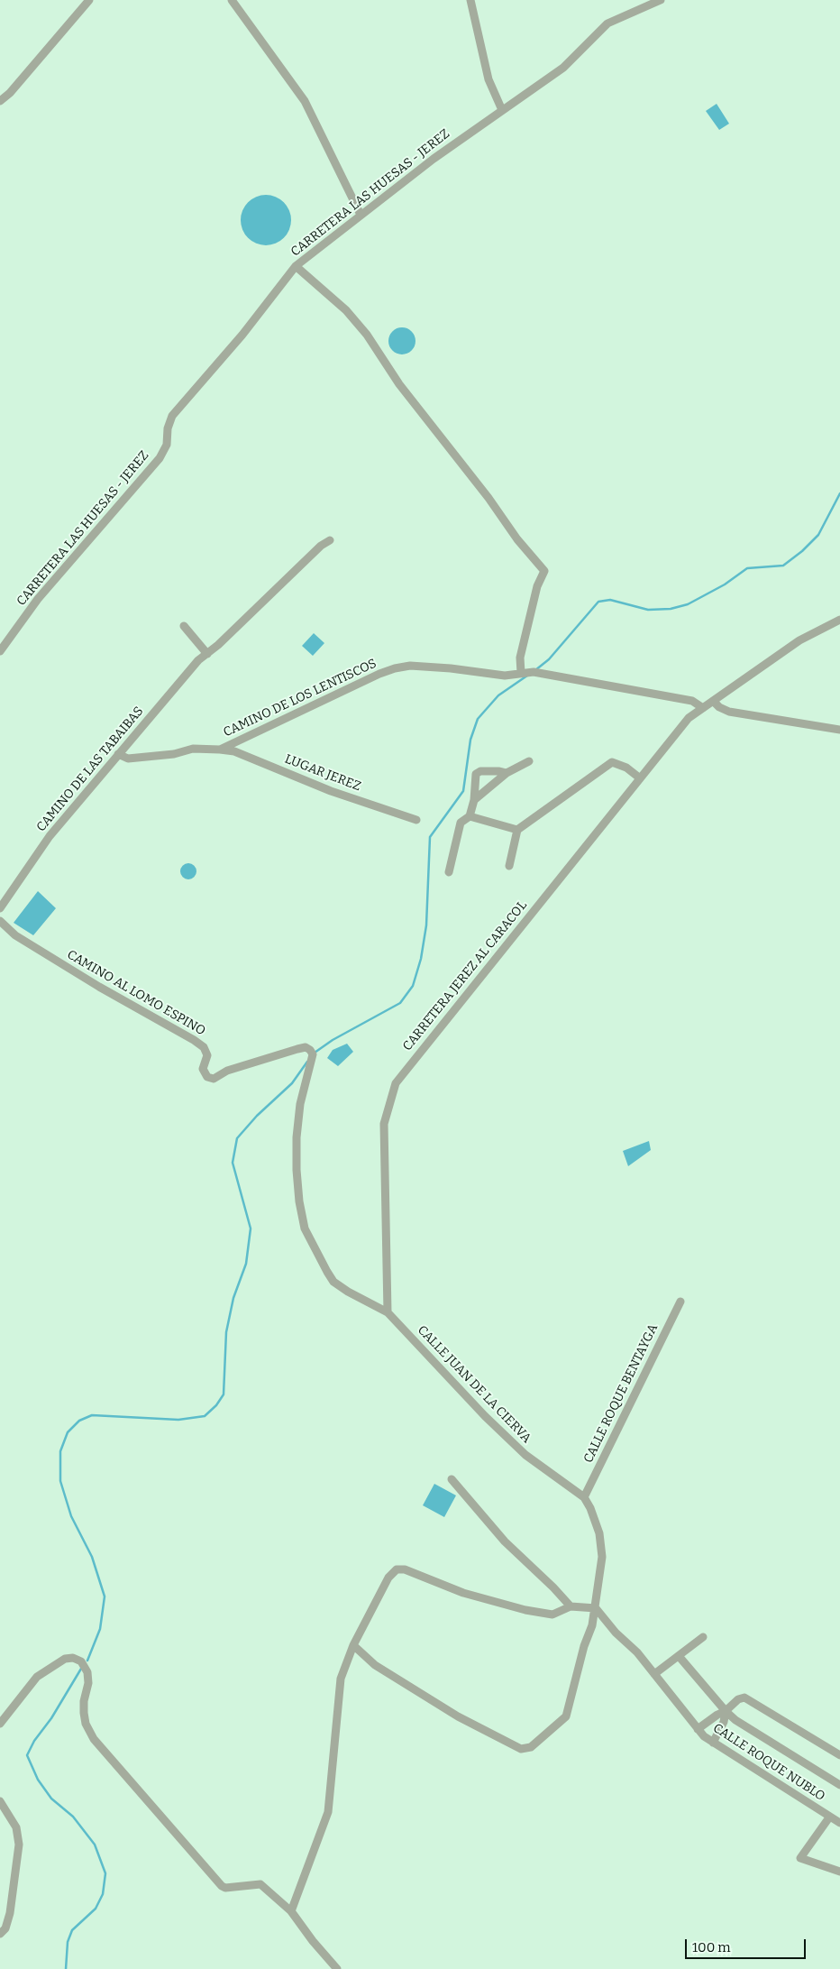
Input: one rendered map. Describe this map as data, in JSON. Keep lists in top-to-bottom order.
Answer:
{
  "streets": {
    "street": [
      "CARRETERA LAS HUESAS - JEREZ",
      "CAMINO DE LOS LENTISCOS",
      "CAMINO DE LAS TABAIBAS",
      "LUGAR JEREZ",
      "CARRETERA JEREZ AL CARACOL",
      "CAMINO AL LOMO ESPINO",
      "CALLE JUAN DE LA CIERVA",
      "CALLE ROQUE BENTAYGA",
      "CALLE ROQUE NUBLO"
    ]
  },
  "crossings": [
    ["CAMINO DE LOS LENTISCOS", "CAMINO DE LAS TABAIBAS"],
    ["CAMINO DE LOS LENTISCOS", "LUGAR JEREZ"],
    ["CAMINO DE LOS LENTISCOS", "CARRETERA JEREZ AL CARACOL"],
    ["CARRETERA JEREZ AL CARACOL", "CAMINO AL LOMO ESPINO"],
    ["CARRETERA JEREZ AL CARACOL", "CALLE JUAN DE LA CIERVA"],
    ["CAMINO AL LOMO ESPINO", "CALLE JUAN DE LA CIERVA"],
    ["CALLE JUAN DE LA CIERVA", "CALLE ROQUE BENTAYGA"],
    ["CALLE JUAN DE LA CIERVA", "CALLE ROQUE NUBLO"]
  ],
  "scale_bar": "100 m"
}
